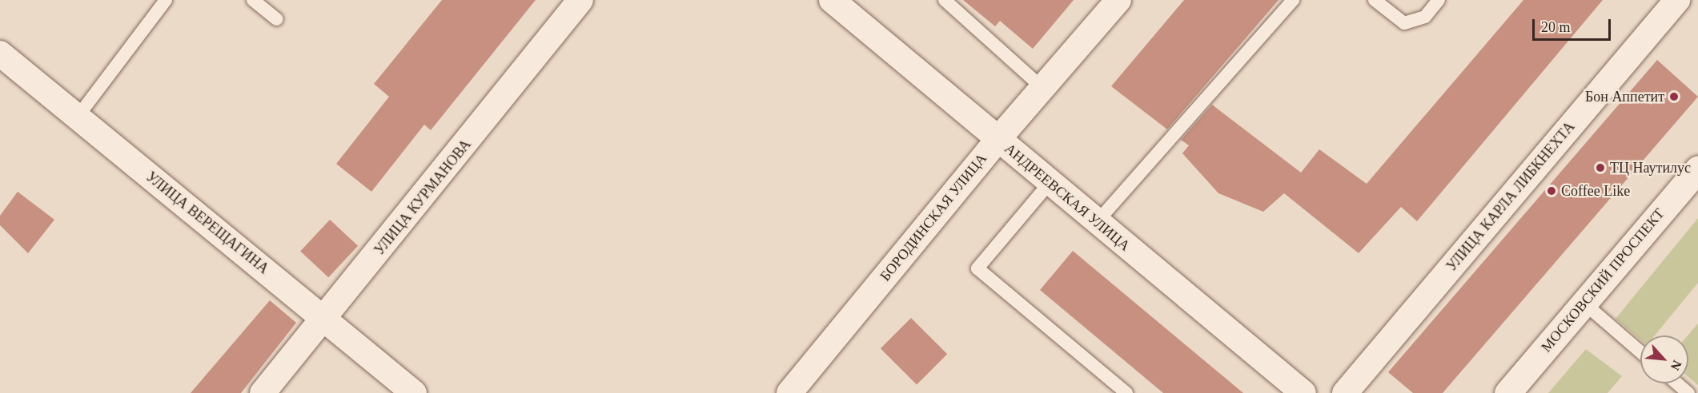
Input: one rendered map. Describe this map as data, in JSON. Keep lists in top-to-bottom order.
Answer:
{
  "streets": {
    "street": [
      "УЛИЦА КАРЛА ЛИБКНЕХТА",
      "УЛИЦА КУРМАНОВА",
      "АНДРЕЕВСКАЯ УЛИЦА",
      "БОРОДИНСКАЯ УЛИЦА",
      "УЛИЦА ВЕРЕЩАГИНА",
      "МОСКОВСКИЙ ПРОСПЕКТ"
    ]
  },
  "crossings": [
    ["УЛИЦА КУРМАНОВА", "УЛИЦА ВЕРЕЩАГИНА"],
    ["АНДРЕЕВСКАЯ УЛИЦА", "БОРОДИНСКАЯ УЛИЦА"]
  ],
  "places": ["Бон Аппетит", "ТЦ Наутилус", "Coffee Like"],
  "scale_bar": "20 m",
  "north": "bottom right"
}
